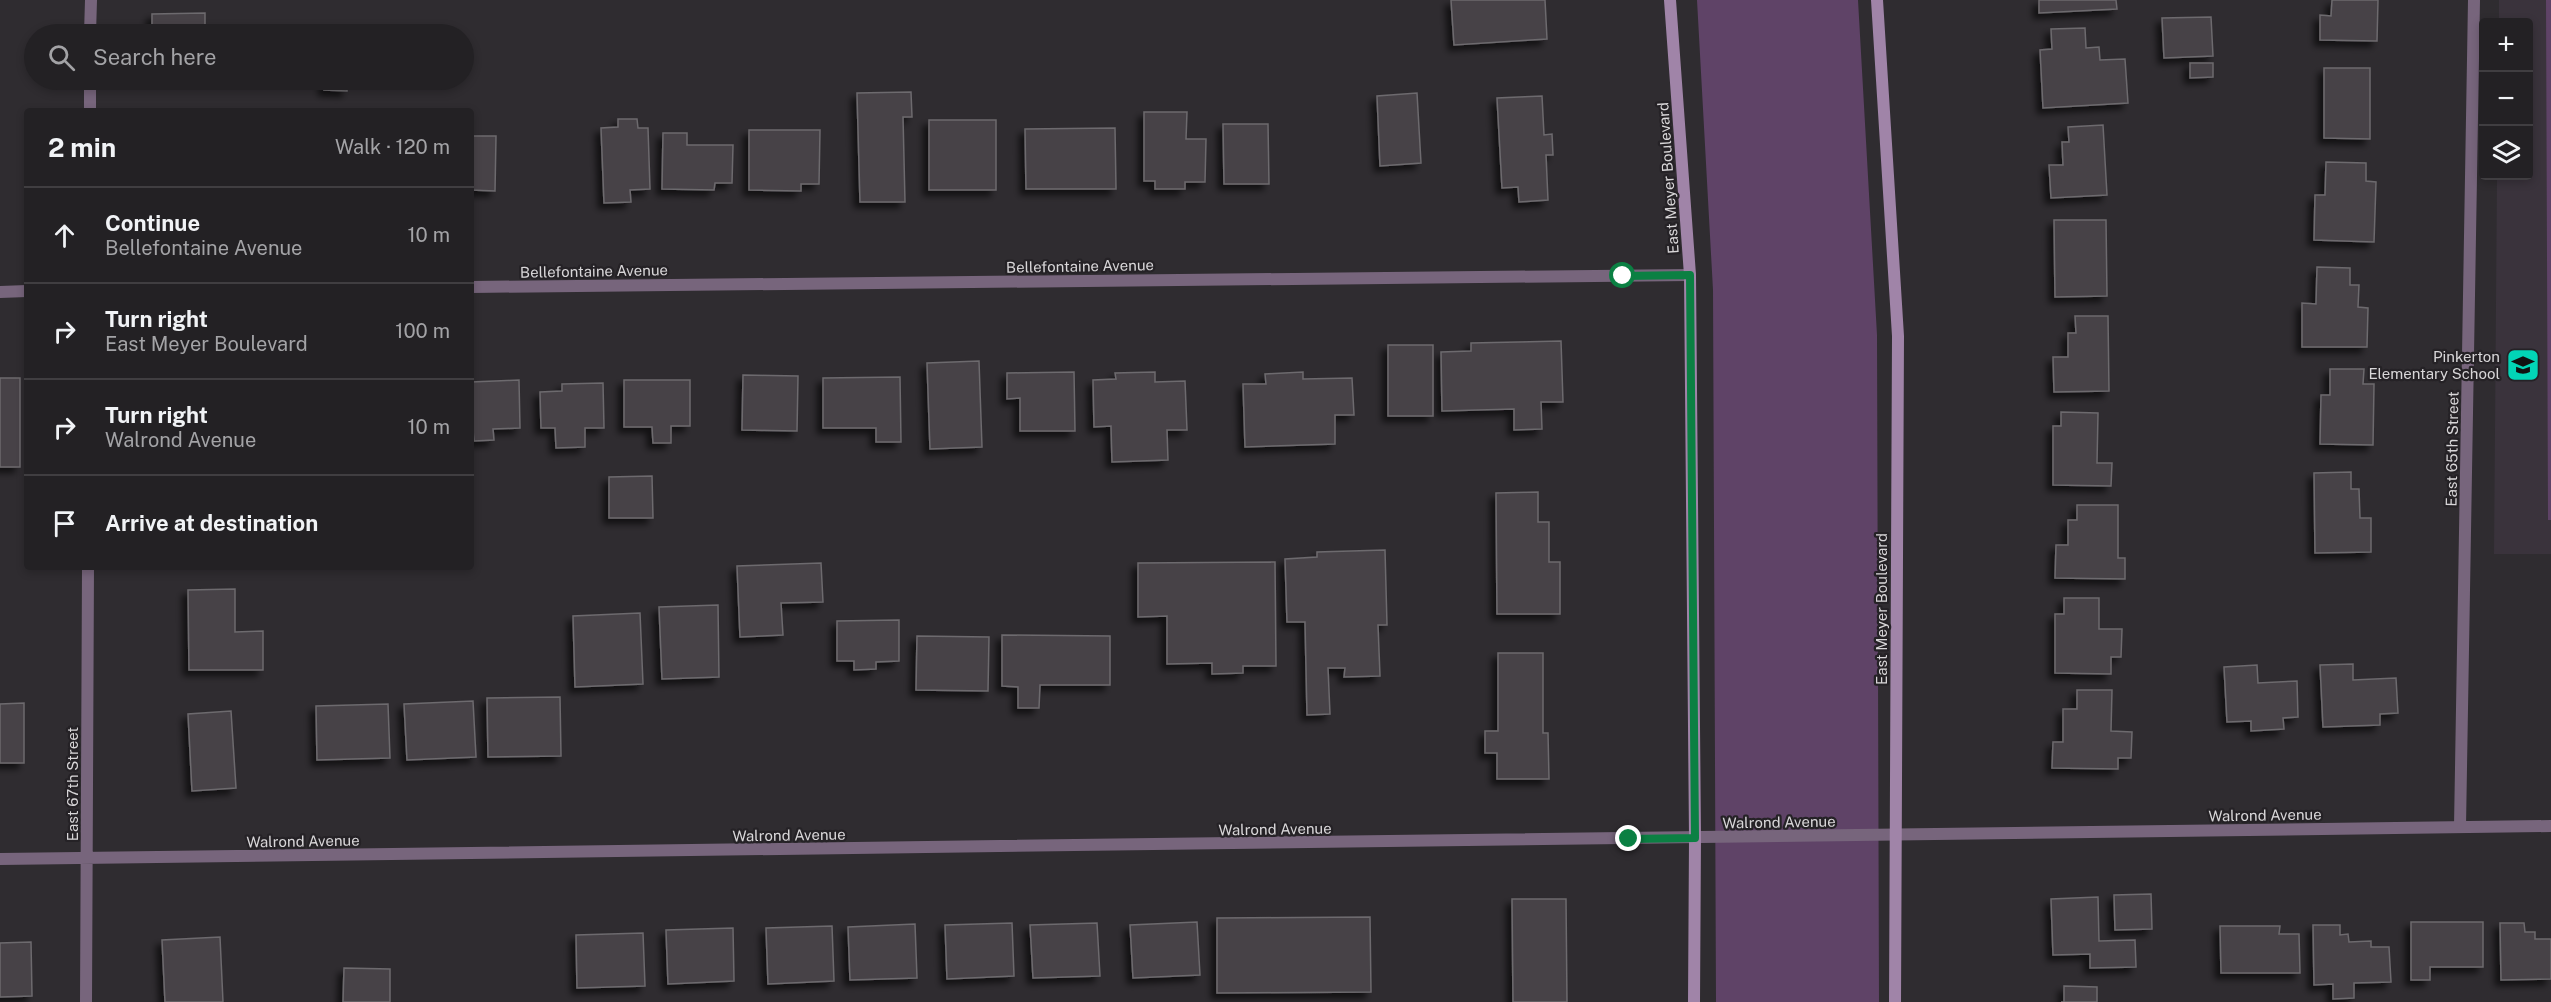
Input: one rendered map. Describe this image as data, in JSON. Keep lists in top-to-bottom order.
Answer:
{
  "streets": {
    "main road": ["East Meyer Boulevard"],
    "street": [
      "Bellefontaine Avenue",
      "East 65th Street",
      "East 67th Street",
      "Walrond Avenue"
    ]
  },
  "crossings": [
    ["East Meyer Boulevard", "Bellefontaine Avenue"],
    ["East Meyer Boulevard", "Walrond Avenue"],
    ["East 65th Street", "Walrond Avenue"],
    ["East 67th Street", "Walrond Avenue"]
  ],
  "places": {
    "school or university": ["Pinkerton Elementary School"]
  },
  "page": {
    "map_buttons": ["+", "−"],
    "search": "Search here",
    "heading": ["2 min", "Walk · 120 m"],
    "list": [
      ["Continue", "Bellefontaine Avenue", "10 m"],
      ["Turn right", "East Meyer Boulevard", "100 m"],
      ["Turn right", "Walrond Avenue", "10 m"],
      "Arrive at destination"
    ]
  }
}
